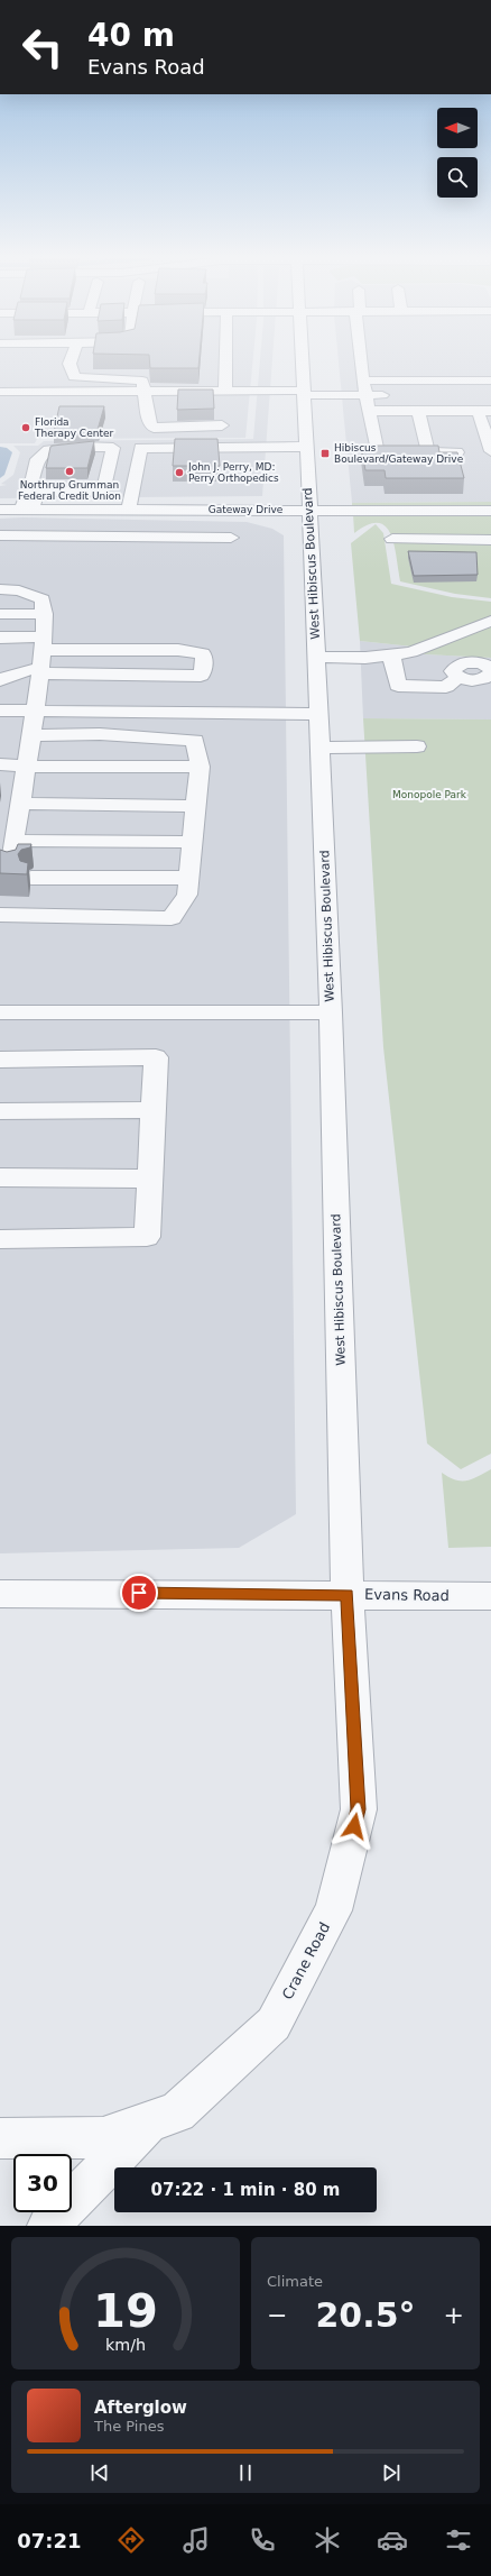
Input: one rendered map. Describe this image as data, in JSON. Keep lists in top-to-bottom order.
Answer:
{
  "streets": {
    "street": [
      "Gateway Drive",
      "West Hibiscus Boulevard",
      "Evans Road",
      "Crane Road"
    ]
  },
  "crossings": [
    ["Gateway Drive", "West Hibiscus Boulevard"],
    ["West Hibiscus Boulevard", "Evans Road"],
    ["West Hibiscus Boulevard", "Crane Road"],
    ["Evans Road", "Crane Road"]
  ],
  "parks": ["Monopole Park"],
  "places": {
    "other": ["Florida Therapy Center", "Northrup Grumman Federal Credit Union", "John J. Perry, MD: Perry Orthopedics"],
    "transit": ["Hibiscus Boulevard/Gateway Drive"]
  },
  "north": "left",
  "page": {
    "turn": ["40 m", "Evans Road"],
    "limit": "30",
    "trip": "07:22 · 1 min · 80 m",
    "tile": "Climate",
    "heat": ["−", "20.5°", "+"],
    "song": ["Afterglow", "The Pines"],
    "tabs": "07:21",
    "gauge": ["19", "km/h"]
  }
}
